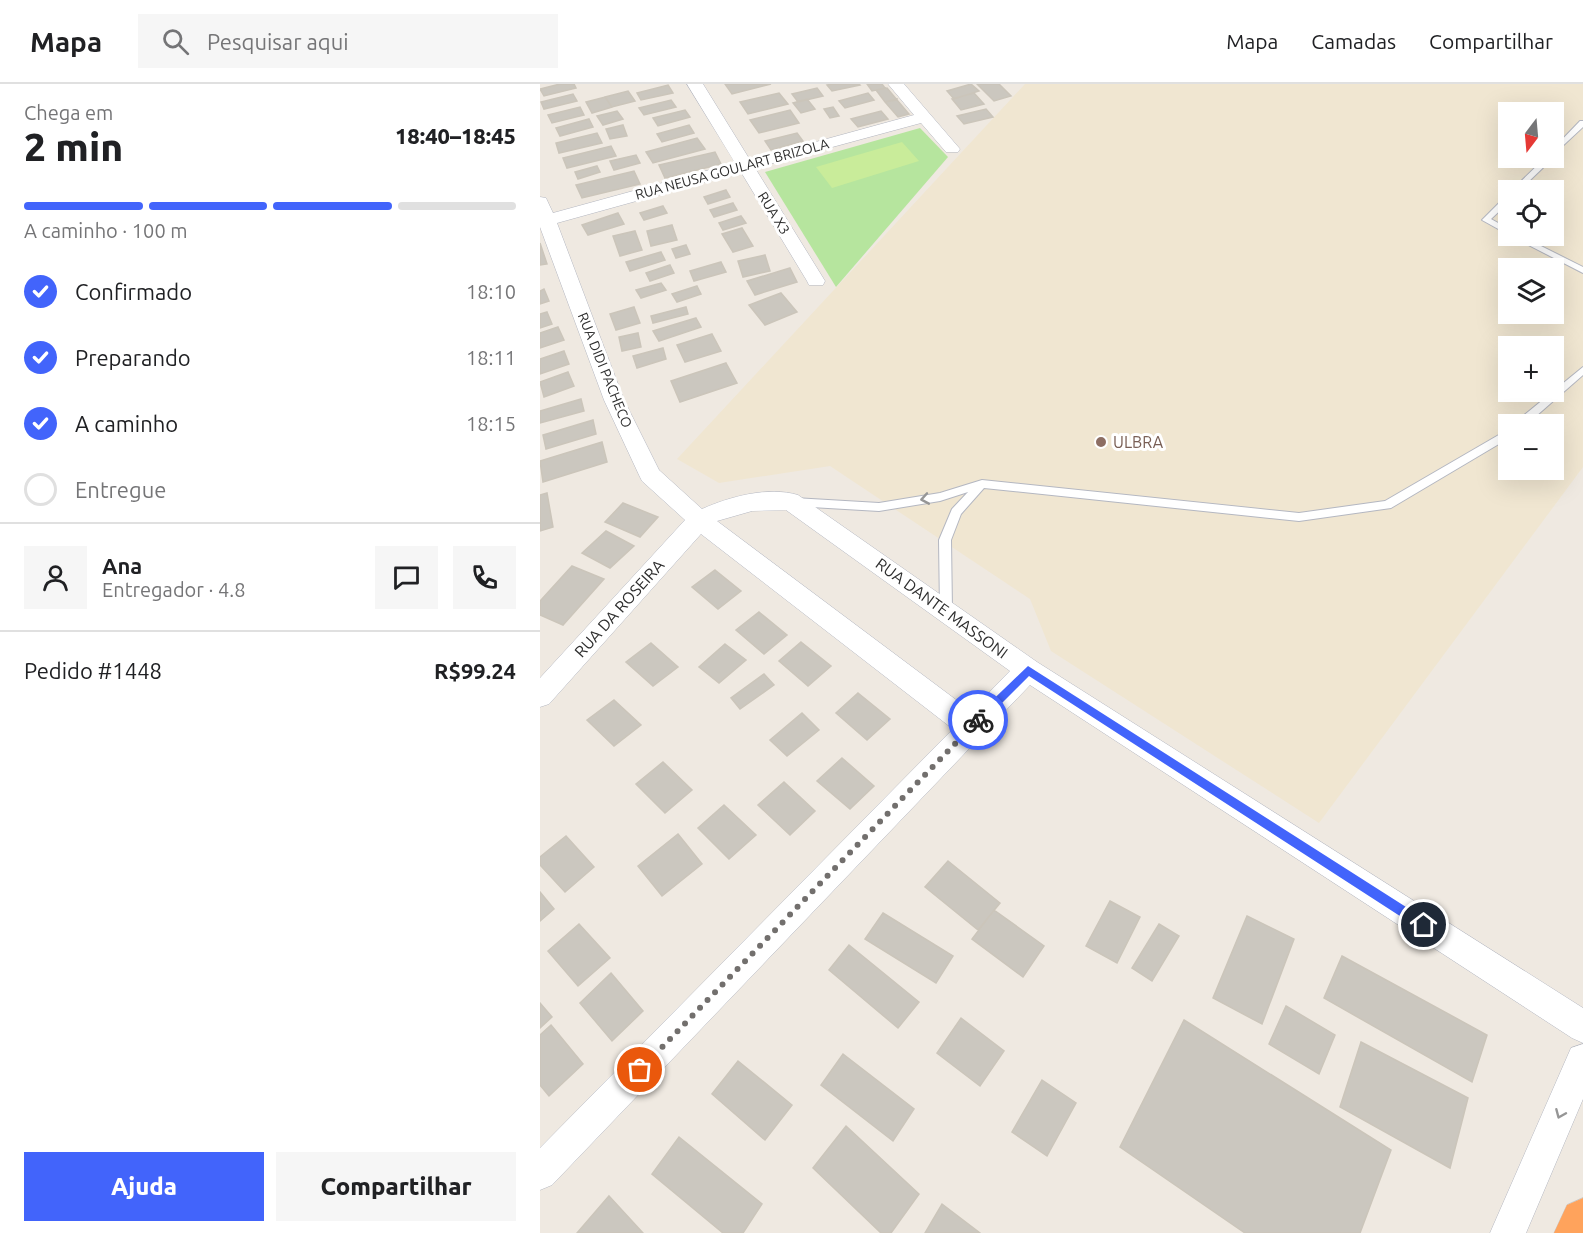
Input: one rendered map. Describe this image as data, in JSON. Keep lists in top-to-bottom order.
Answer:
{
  "streets": {
    "street": [
      "RUA NEUSA GOULART BRIZOLA",
      "RUA X3",
      "RUA DIDI PACHECO",
      "RUA DA ROSEIRA",
      "RUA DANTE MASSONI"
    ]
  },
  "crossings": [
    ["RUA NEUSA GOULART BRIZOLA", "RUA X3"],
    ["RUA NEUSA GOULART BRIZOLA", "RUA DIDI PACHECO"],
    ["RUA DIDI PACHECO", "RUA DA ROSEIRA"]
  ],
  "places": ["ULBRA"],
  "north": "bottom",
  "page": {
    "header": "Mapa",
    "search": "Pesquisar aqui",
    "nav": ["Mapa", "Camadas", "Compartilhar"],
    "heading": ["2 min", "Chega em", "18:40–18:45"],
    "panel": [
      "Ana",
      "Entregador · 4.8",
      "Pedido #1448",
      "R$99.24"
    ],
    "map_buttons": ["+", "−"],
    "bar": "A caminho · 100 m",
    "list": [
      ["Confirmado", "18:10"],
      ["Preparando", "18:11"],
      ["A caminho", "18:15"],
      "Entregue"
    ],
    "buttons": ["Ajuda", "Compartilhar"]
  }
}
